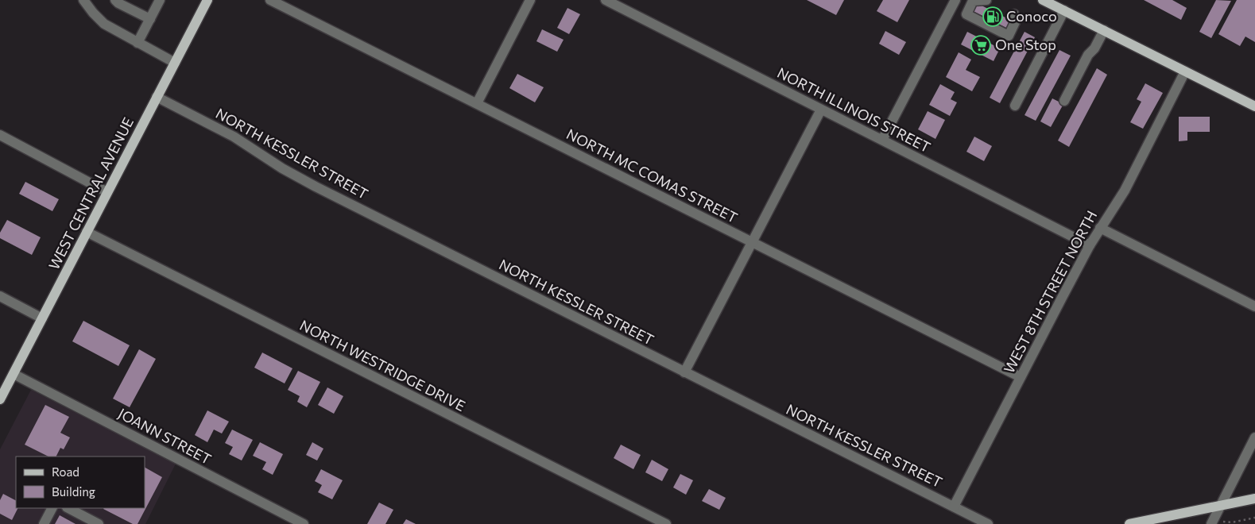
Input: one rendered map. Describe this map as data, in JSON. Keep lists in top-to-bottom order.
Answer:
{
  "streets": {
    "main road": ["WEST CENTRAL AVENUE"],
    "street": [
      "NORTH ILLINOIS STREET",
      "NORTH KESSLER STREET",
      "NORTH MC COMAS STREET",
      "WEST 8TH STREET NORTH",
      "NORTH WESTRIDGE DRIVE",
      "JOANN STREET"
    ]
  },
  "crossings": [
    ["NORTH ILLINOIS STREET", "WEST 8TH STREET NORTH"],
    ["NORTH KESSLER STREET", "WEST CENTRAL AVENUE"],
    ["NORTH KESSLER STREET", "WEST 8TH STREET NORTH"],
    ["NORTH MC COMAS STREET", "WEST 8TH STREET NORTH"],
    ["WEST CENTRAL AVENUE", "NORTH WESTRIDGE DRIVE"],
    ["WEST CENTRAL AVENUE", "JOANN STREET"]
  ],
  "places": {
    "fuel station": ["Conoco"],
    "supermarket": ["One Stop"]
  },
  "legend": ["Road", "Building"]
}
